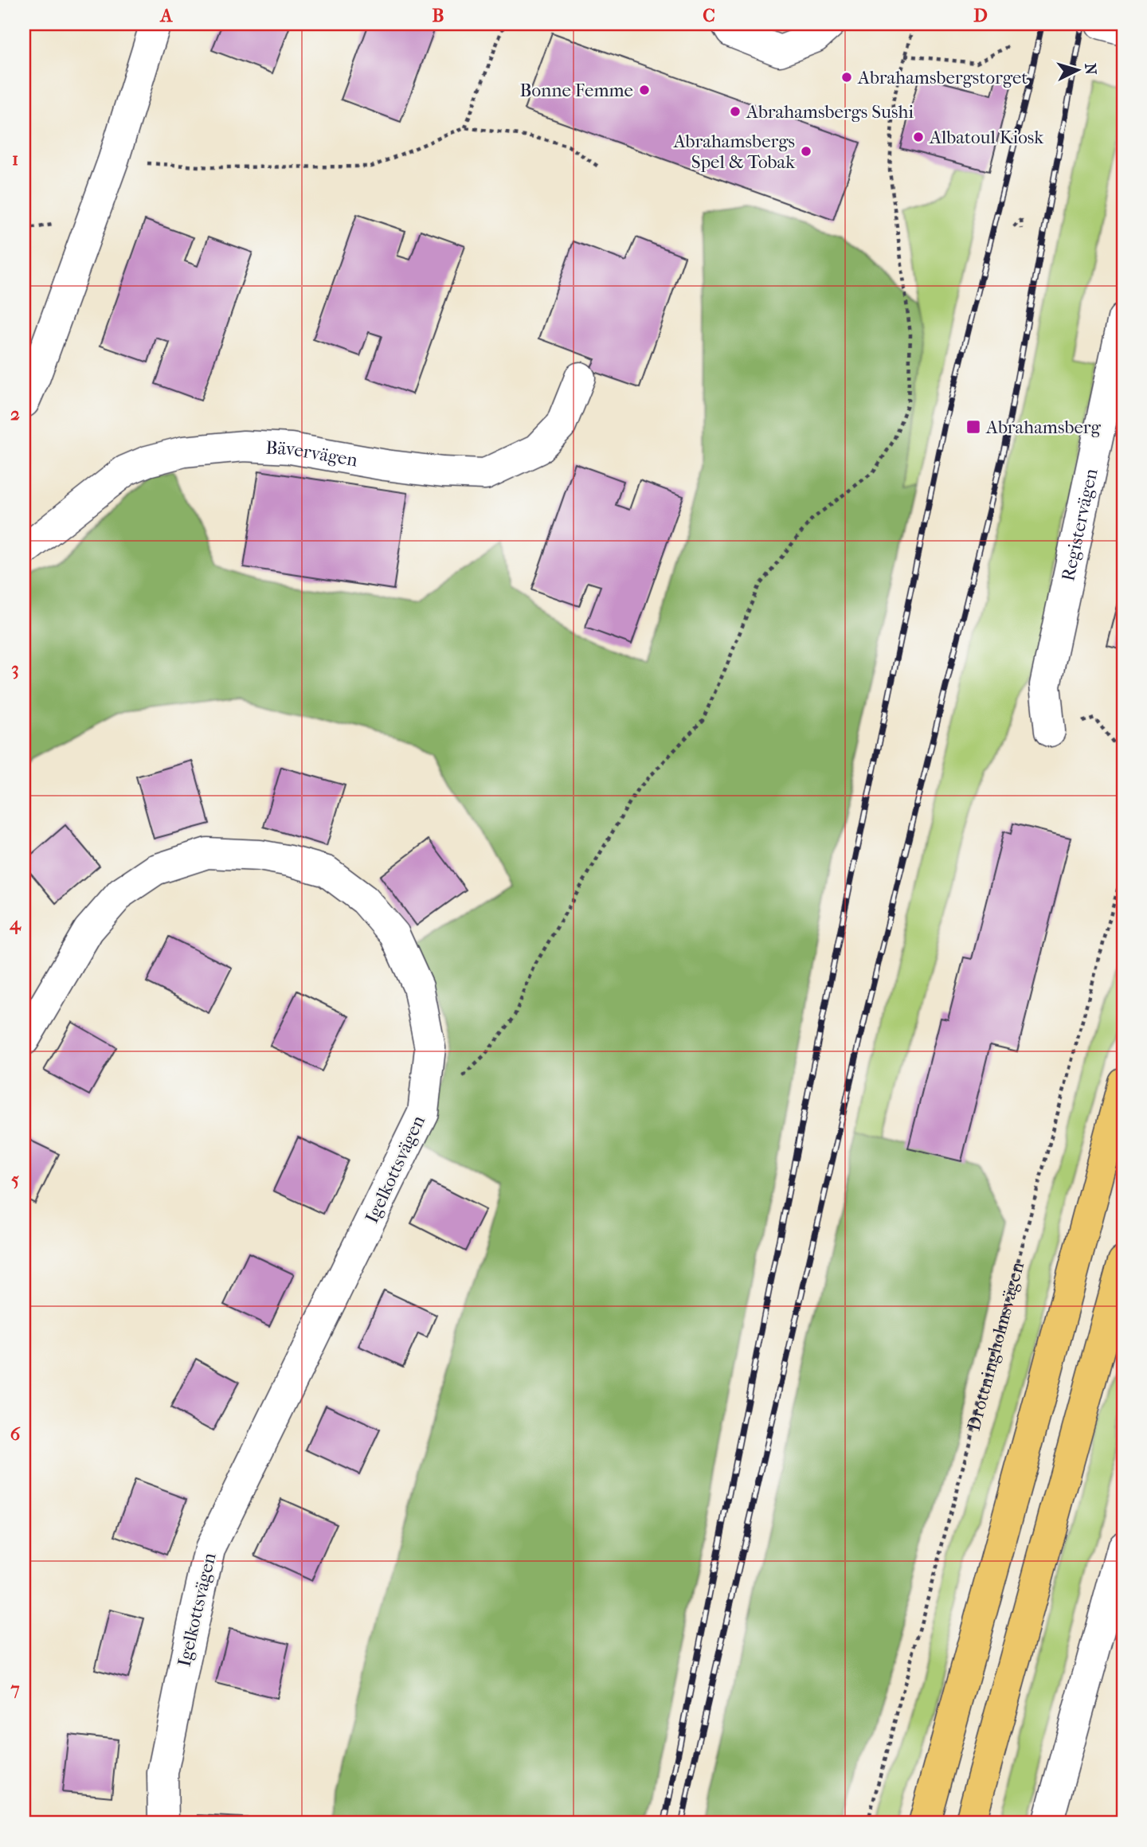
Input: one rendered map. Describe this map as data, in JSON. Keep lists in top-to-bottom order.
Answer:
{
  "streets": {
    "street": ["Bävervägen", "Registervägen", "Igelkottsvägen"],
    "path": ["Drottningholmsvägen"]
  },
  "places": {
    "other": [
      "Abrahamsbergstorget",
      "Bonne Femme",
      "Abrahamsbergs Sushi",
      "Albatoul Kiosk",
      "Abrahamsbergs Spel & Tobak"
    ],
    "transit": ["Abrahamsberg"]
  },
  "north": "right",
  "grid": {
    "columns": [
      "A",
      "B",
      "C",
      "D"
    ],
    "rows": [
      "1",
      "2",
      "3",
      "4",
      "5",
      "6",
      "7"
    ]
  }
}
